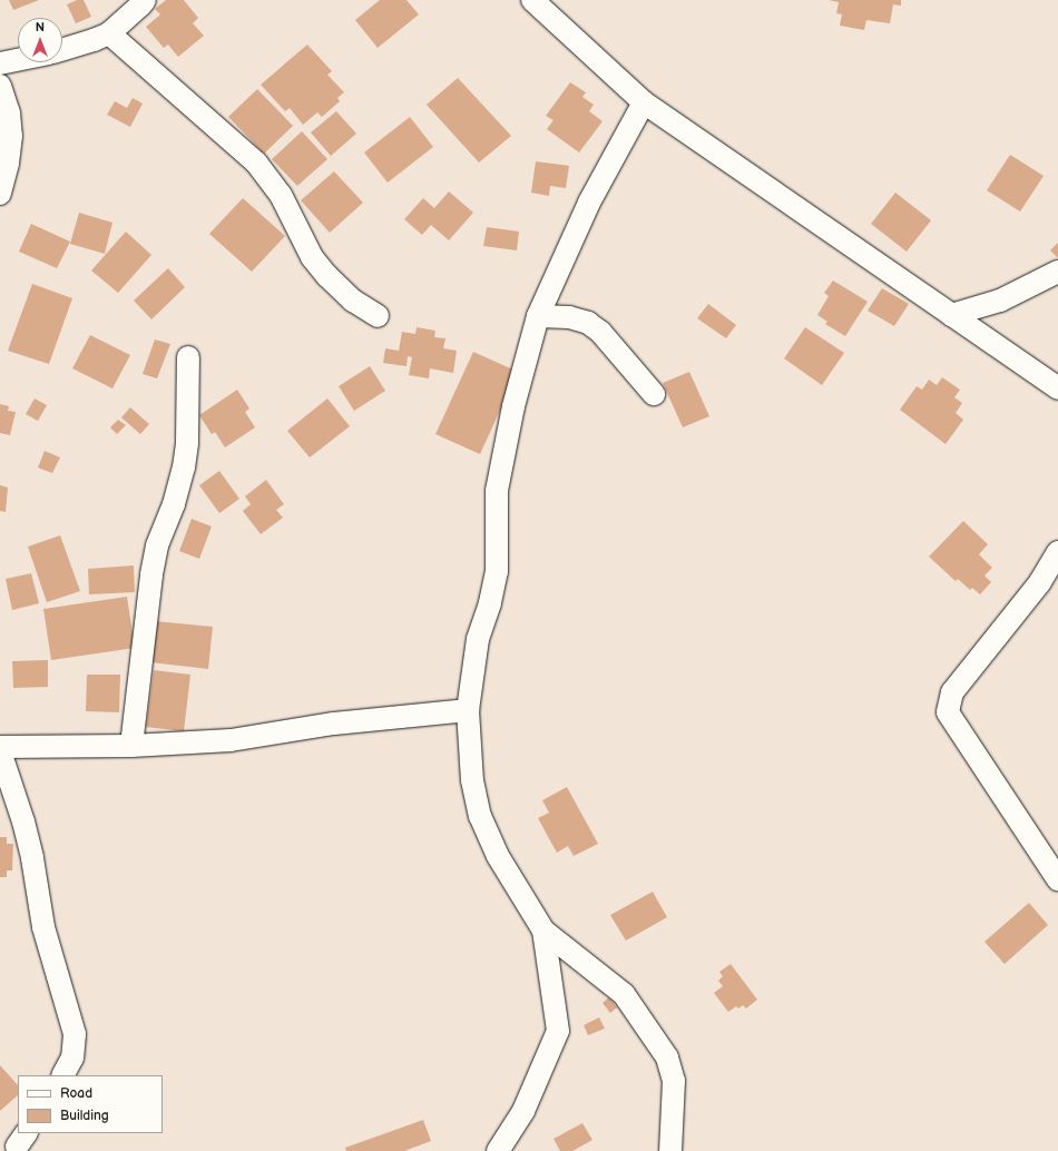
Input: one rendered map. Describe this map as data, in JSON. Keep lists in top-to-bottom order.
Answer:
{
  "legend": ["Road", "Building"],
  "north": "top"
}
